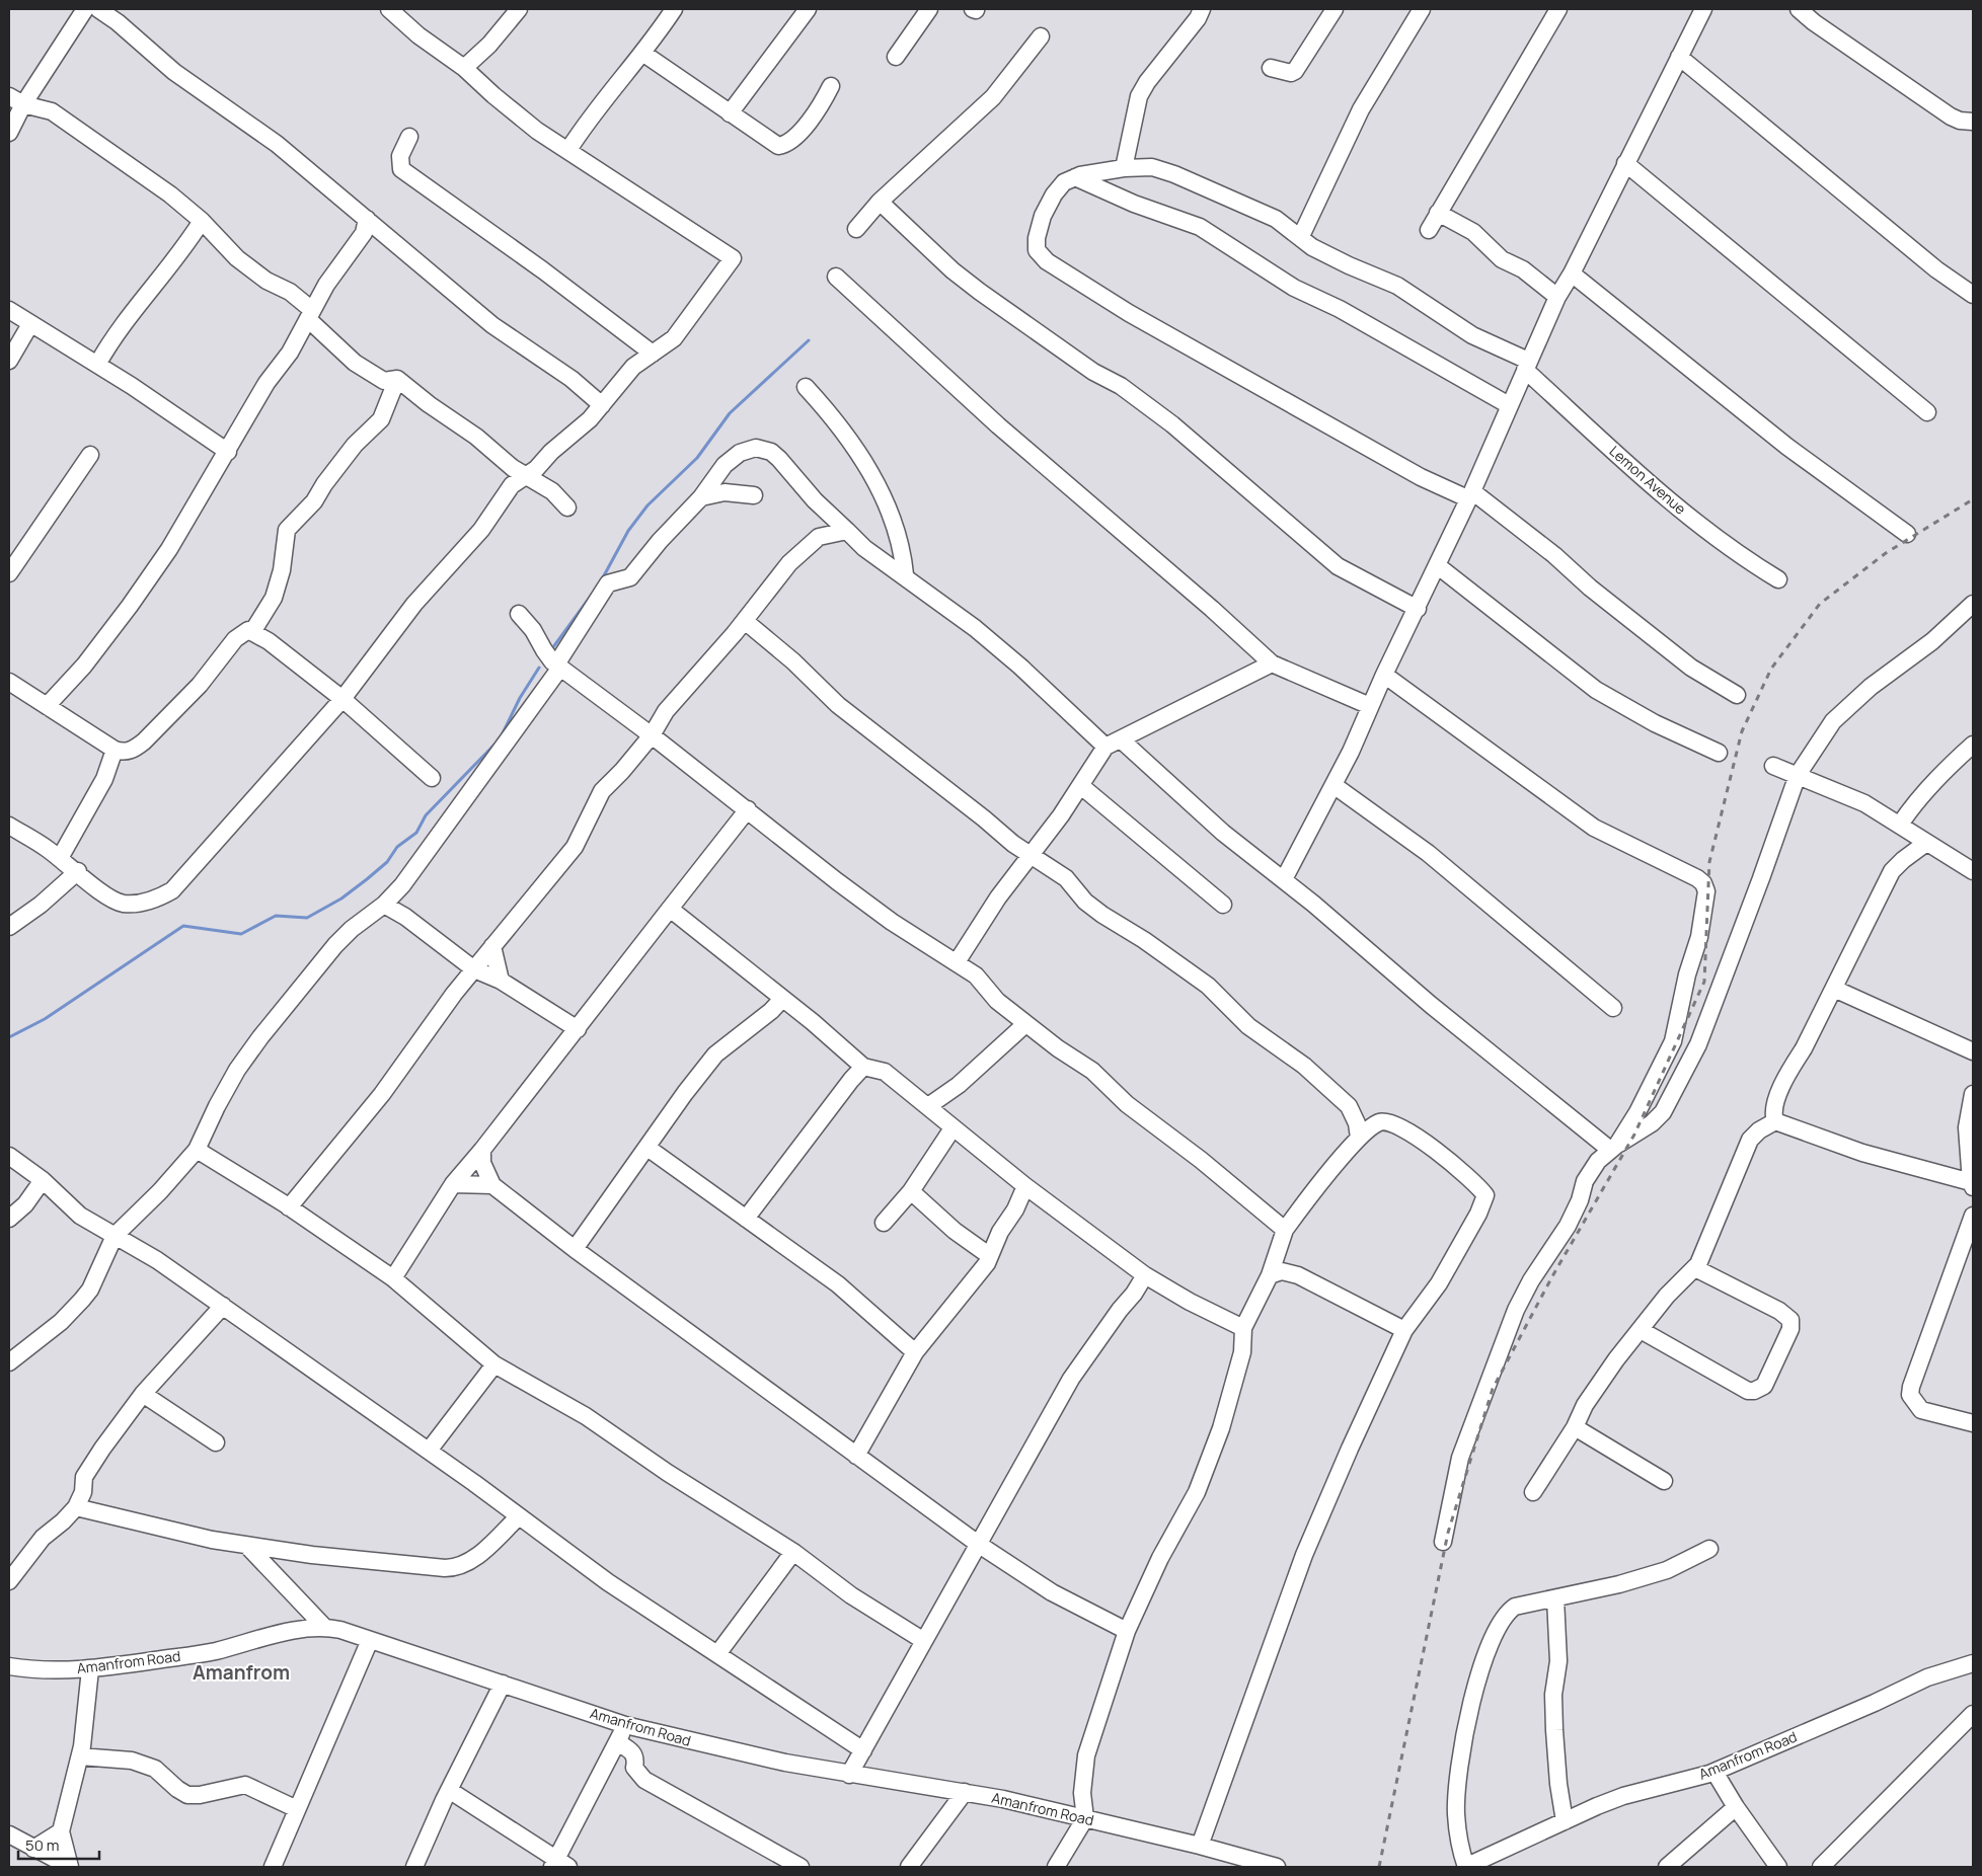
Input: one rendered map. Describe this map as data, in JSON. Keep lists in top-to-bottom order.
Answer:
{
  "streets": {
    "street": ["Lemon Avenue", "Amanfrom Road"]
  },
  "districts": ["Amanfrom"],
  "scale_bar": "50 m"
}
